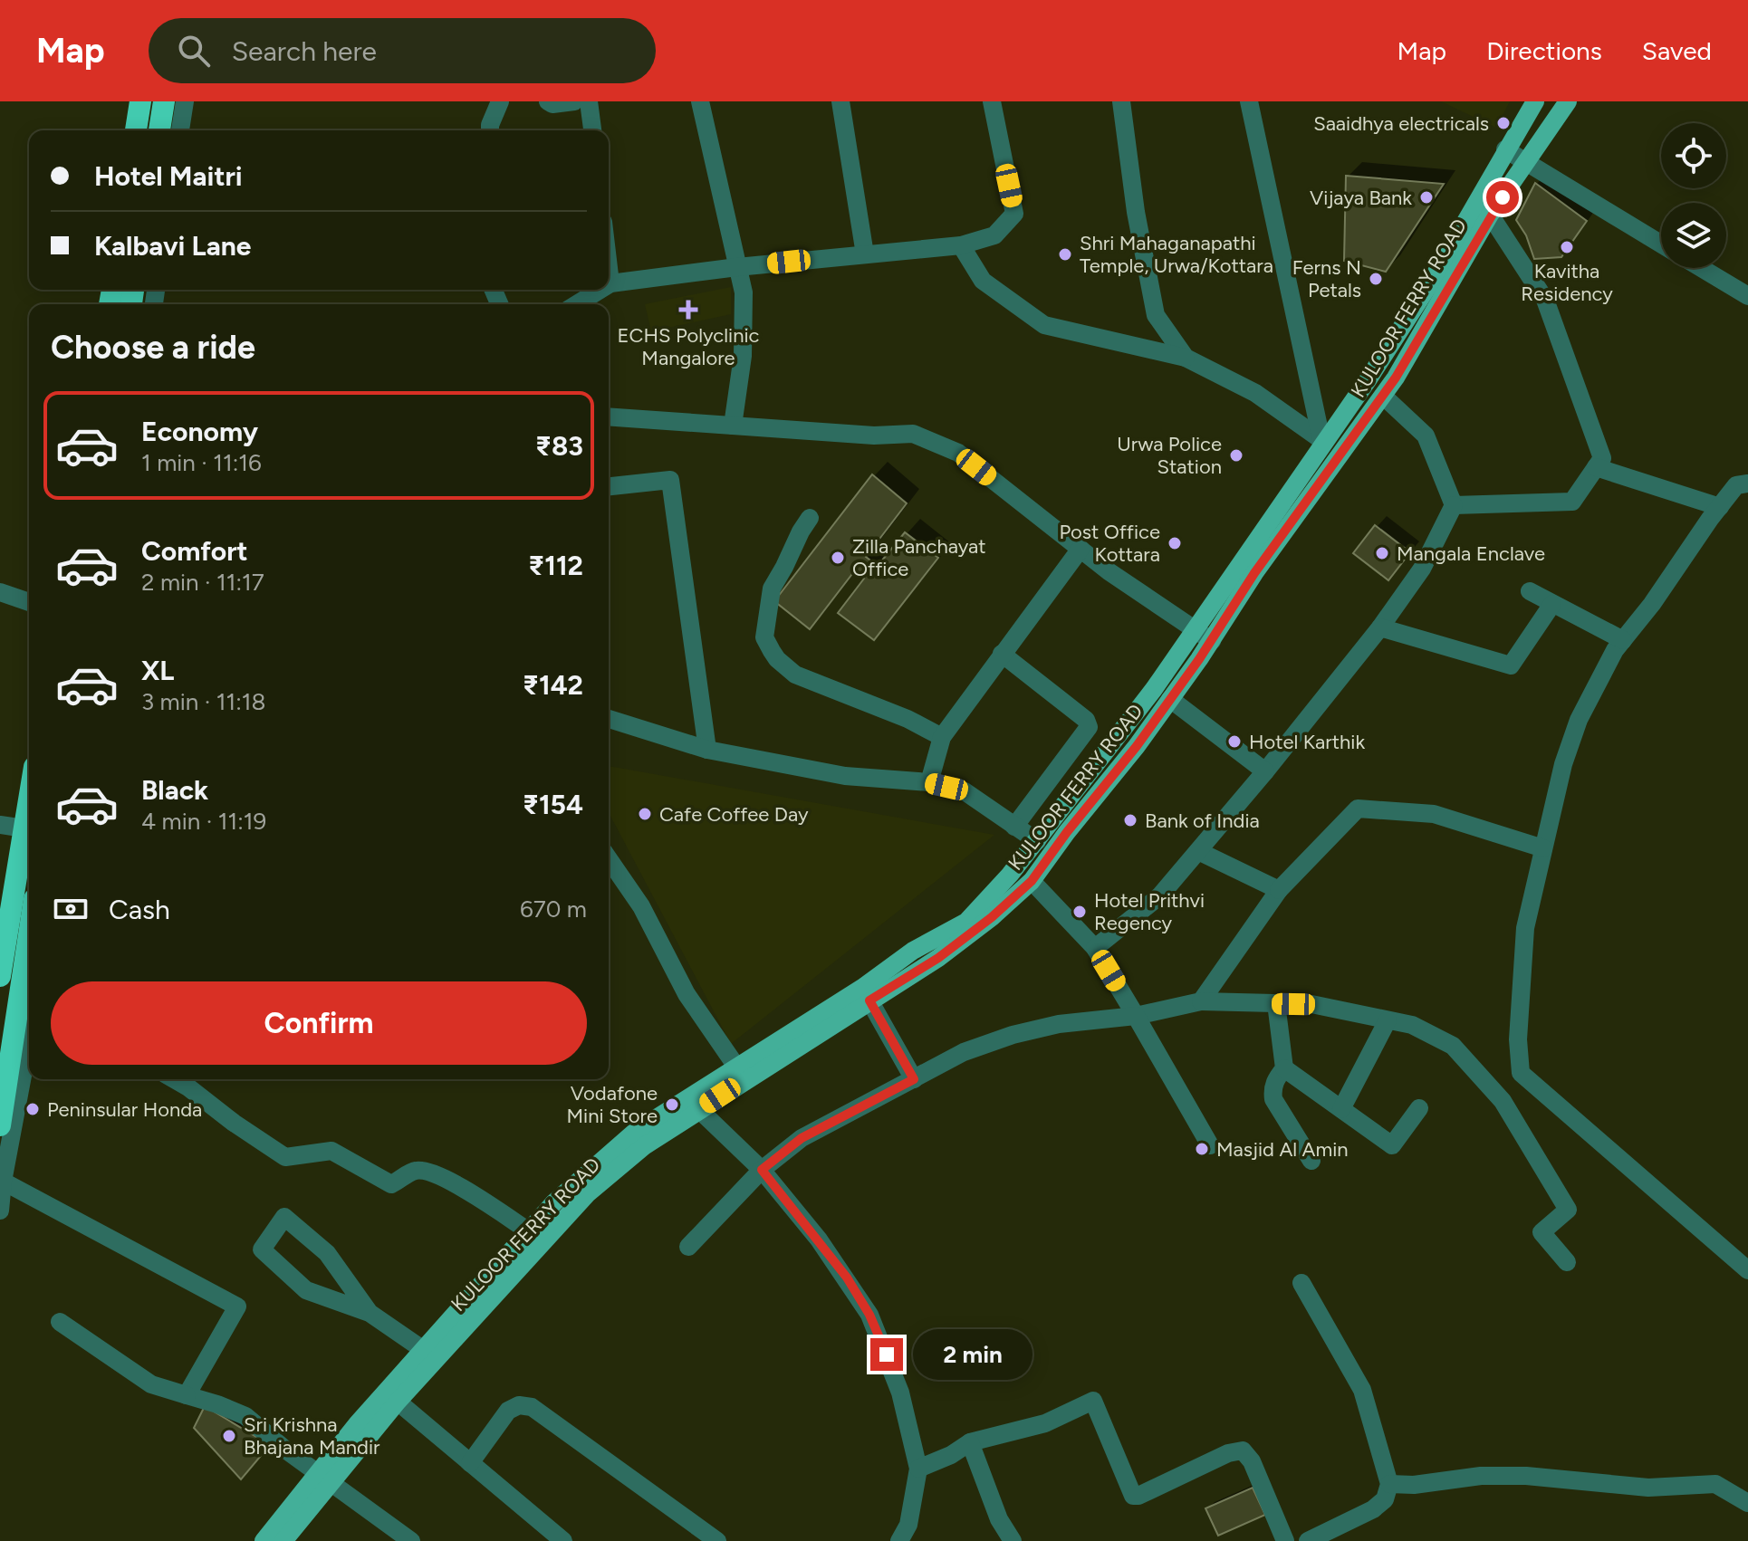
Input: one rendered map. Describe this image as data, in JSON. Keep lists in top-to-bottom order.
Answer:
{
  "streets": {
    "main road": ["KULOOR FERRY ROAD"]
  },
  "places": {
    "other": [
      "Saaidhya electricals",
      "Vijaya Bank",
      "Kavitha Residency",
      "Shri Mahaganapathi Temple, Urwa/Kottara",
      "Ferns N Petals",
      "Urwa Police Station",
      "Post Office Kottara",
      "Mangala Enclave",
      "Zilla Panchayat Office",
      "Hotel Karthik",
      "Cafe Coffee Day",
      "Bank of India",
      "Hotel Prithvi Regency",
      "Vodafone Mini Store",
      "Peninsular Honda",
      "Masjid Al Amin",
      "Sri Krishna Bhajana Mandir"
    ],
    "health": ["ECHS Polyclinic Mangalore"]
  },
  "page": {
    "header": "Map",
    "search": "Search here",
    "nav": ["Map", "Directions", "Saved"],
    "banner": ["Hotel Maitri", "Kalbavi Lane"],
    "heading": "Choose a ride",
    "list": [
      {
        "name": "Economy",
        "note": "1 min · 11:16",
        "value": "₹83"
      },
      {
        "name": "Comfort",
        "note": "2 min · 11:17",
        "value": "₹112"
      },
      {
        "name": "XL",
        "note": "3 min · 11:18",
        "value": "₹142"
      },
      {
        "name": "Black",
        "note": "4 min · 11:19",
        "value": "₹154"
      }
    ],
    "pay": ["Cash", "670 m"],
    "buttons": "Confirm",
    "bubble": "2 min"
  }
}
